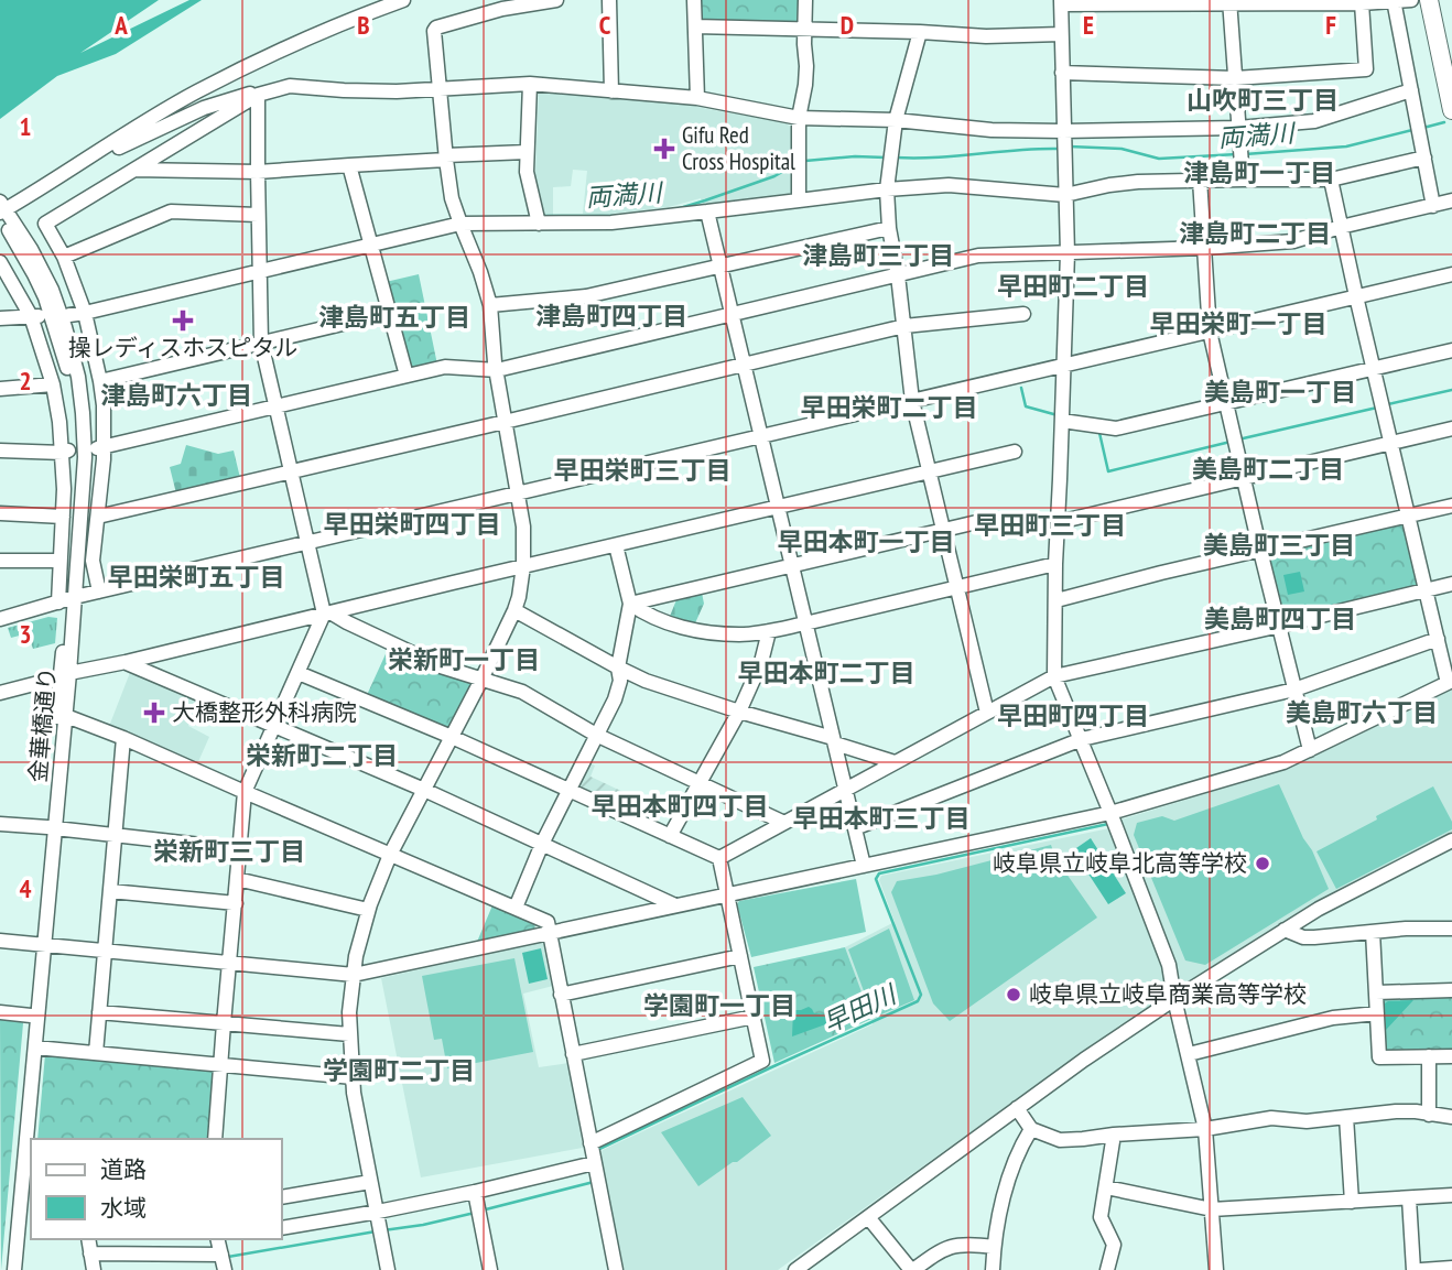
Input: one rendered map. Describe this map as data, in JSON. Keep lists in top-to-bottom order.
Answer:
{
  "streets": {
    "street": ["金華橋通り"]
  },
  "districts": [
    "山吹町三丁目",
    "津島町一丁目",
    "津島町二丁目",
    "津島町三丁目",
    "早田町二丁目",
    "津島町四丁目",
    "津島町五丁目",
    "早田栄町一丁目",
    "美島町一丁目",
    "津島町六丁目",
    "早田栄町二丁目",
    "美島町二丁目",
    "早田栄町三丁目",
    "早田栄町四丁目",
    "早田町三丁目",
    "早田本町一丁目",
    "美島町三丁目",
    "早田栄町五丁目",
    "美島町四丁目",
    "栄新町一丁目",
    "早田本町二丁目",
    "美島町六丁目",
    "早田町四丁目",
    "栄新町二丁目",
    "早田本町四丁目",
    "早田本町三丁目",
    "栄新町三丁目",
    "学園町一丁目",
    "学園町二丁目"
  ],
  "water": ["両満川", "早田川"],
  "places": {
    "health": ["Gifu Red Cross Hospital", "操レディスホスピタル", "大橋整形外科病院"],
    "other": ["岐阜県立岐阜北高等学校", "岐阜県立岐阜商業高等学校"]
  },
  "legend": ["道路", "水域"],
  "grid": {
    "columns": [
      "A",
      "B",
      "C",
      "D",
      "E",
      "F"
    ],
    "rows": [
      "1",
      "2",
      "3",
      "4"
    ]
  }
}
